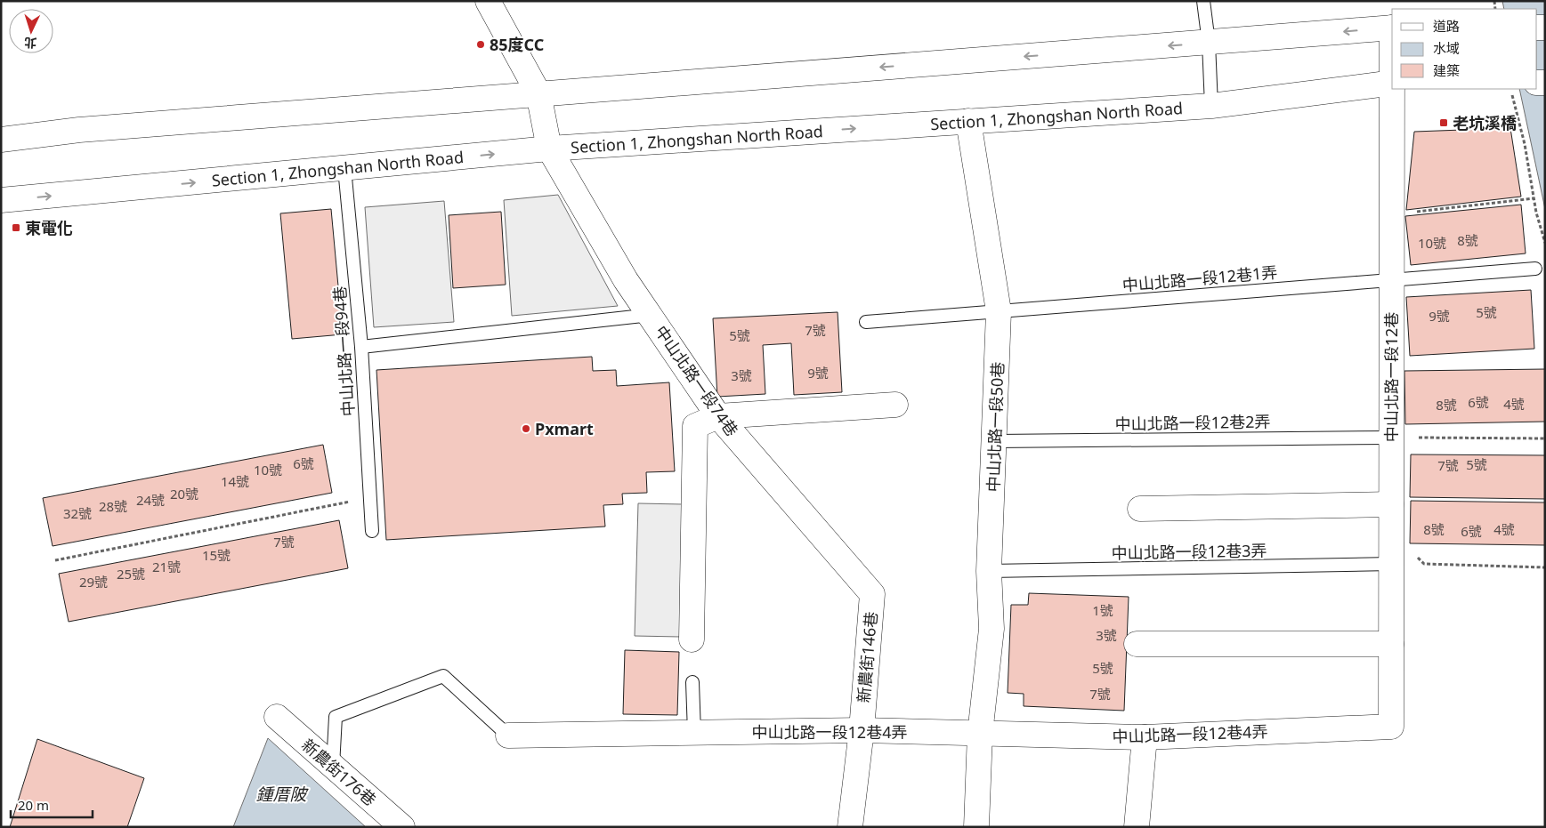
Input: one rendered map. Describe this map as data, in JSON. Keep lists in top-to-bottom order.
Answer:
{
  "streets": {
    "street": [
      "Section 1, Zhongshan North Road",
      "中山北路一段12巷",
      "中山北路一段74巷",
      "中山北路一段50巷",
      "新農街146巷",
      "中山北路一段12巷4弄",
      "新農街176巷"
    ],
    "lane": [
      "中山北路一段12巷1弄",
      "中山北路一段94巷",
      "中山北路一段12巷2弄",
      "中山北路一段12巷3弄"
    ]
  },
  "crossings": [
    ["Section 1, Zhongshan North Road", "中山北路一段94巷"],
    ["Section 1, Zhongshan North Road", "中山北路一段74巷"],
    ["Section 1, Zhongshan North Road", "中山北路一段50巷"],
    ["中山北路一段12巷1弄", "中山北路一段12巷"],
    ["中山北路一段12巷1弄", "中山北路一段50巷"],
    ["中山北路一段12巷", "中山北路一段12巷2弄"],
    ["中山北路一段12巷", "中山北路一段12巷3弄"],
    ["中山北路一段12巷", "中山北路一段12巷4弄"],
    ["中山北路一段74巷", "新農街146巷"],
    ["中山北路一段12巷2弄", "中山北路一段50巷"],
    ["中山北路一段50巷", "中山北路一段12巷3弄"],
    ["中山北路一段50巷", "中山北路一段12巷4弄"],
    ["新農街146巷", "中山北路一段12巷4弄"],
    ["中山北路一段12巷4弄", "新農街176巷"]
  ],
  "water": ["鍾厝陂"],
  "places": {
    "other": ["85度CC", "Pxmart"],
    "transit": ["老坑溪橋", "東電化"]
  },
  "house_numbers": [
    "8號",
    "10號",
    "5號",
    "9號",
    "7號",
    "5號",
    "9號",
    "3號",
    "6號",
    "4號",
    "8號",
    "6號",
    "5號",
    "7號",
    "10號",
    "14號",
    "20號",
    "24號",
    "28號",
    "32號",
    "8號",
    "4號",
    "6號",
    "7號",
    "15號",
    "21號",
    "25號",
    "29號",
    "1號",
    "3號",
    "5號",
    "7號"
  ],
  "legend": ["道路", "水域", "建築"],
  "scale_bar": "20 m",
  "north": "bottom"
}
